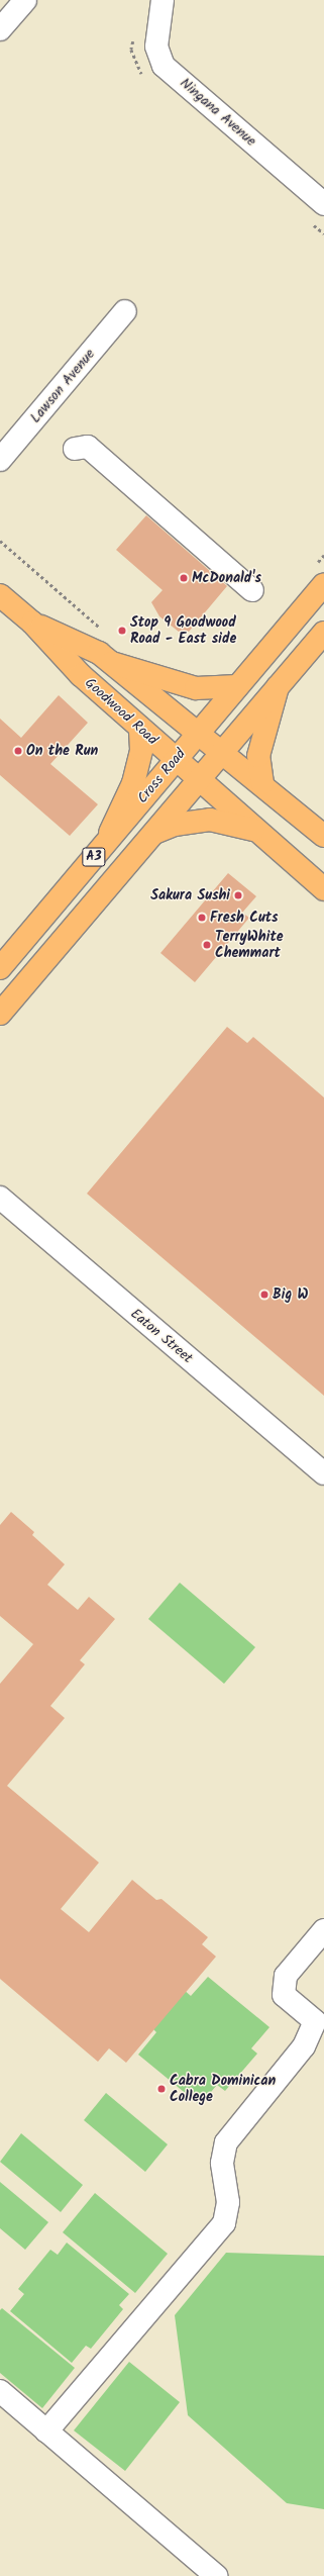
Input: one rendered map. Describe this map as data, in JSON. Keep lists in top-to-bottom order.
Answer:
{
  "streets": {
    "main road": ["Goodwood Road", "Cross Road", "A3"],
    "street": ["Ningana Avenue", "Lawson Avenue", "Eaton Street"]
  },
  "crossings": [
    ["Goodwood Road", "Cross Road"],
    ["Goodwood Road", "A3"]
  ],
  "places": [
    "McDonald's",
    "Stop 9 Goodwood Road - East side",
    "On the Run",
    "Sakura Sushi",
    "Fresh Cuts",
    "TerryWhite Chemmart",
    "Big W",
    "Cabra Dominican College"
  ]
}
